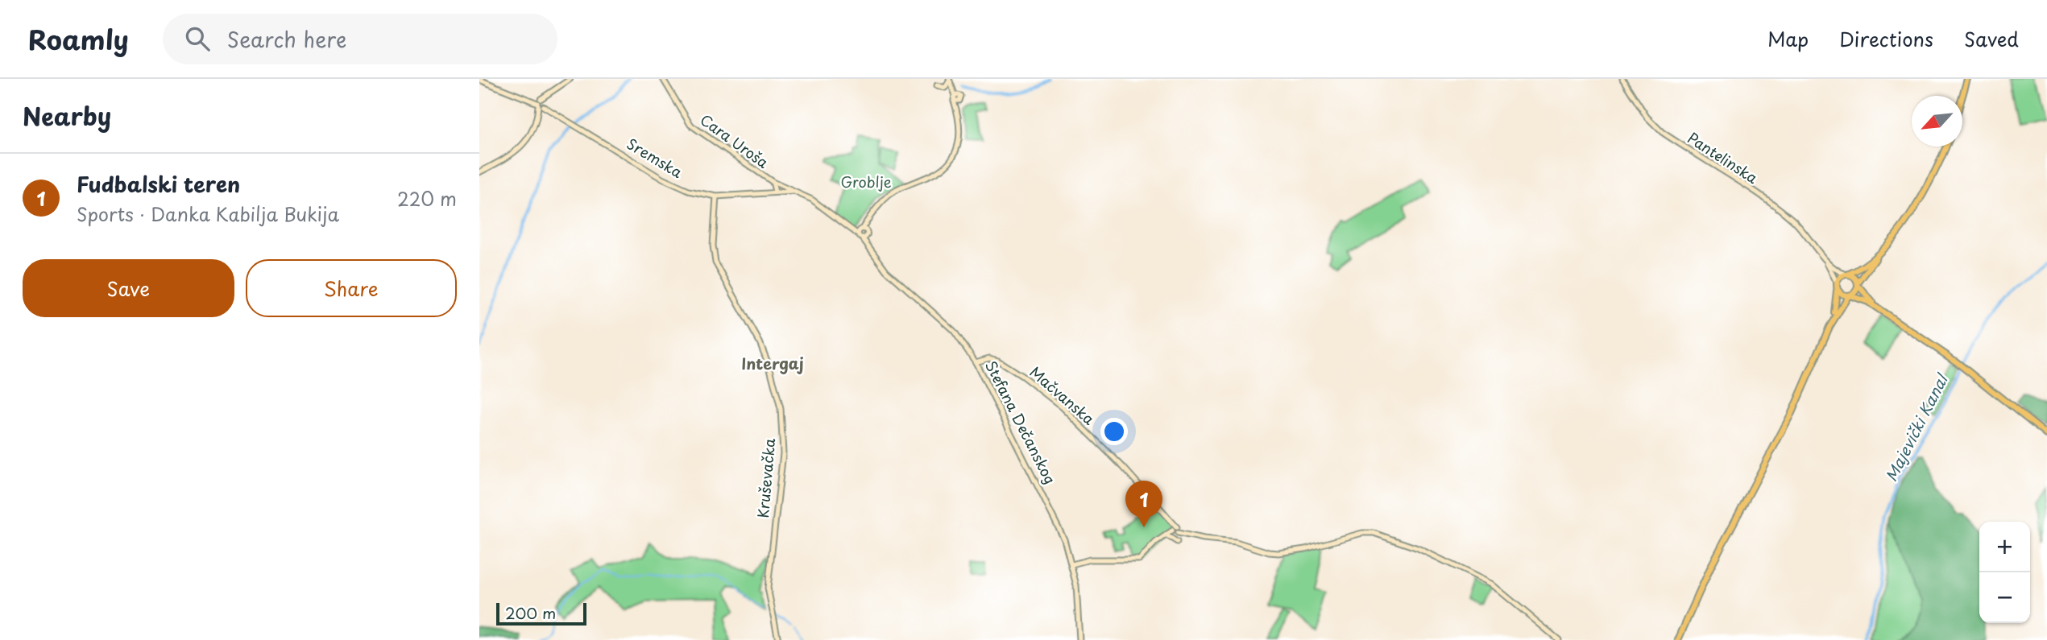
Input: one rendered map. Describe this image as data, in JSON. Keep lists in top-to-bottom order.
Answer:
{
  "streets": {
    "main road": [
      "Cara Uroša",
      "Sremska",
      "Pantelinska",
      "Mačvanska",
      "Stefana Dečanskog",
      "Kruševačka"
    ]
  },
  "crossings": [
    ["Cara Uroša", "Sremska"],
    ["Sremska", "Stefana Dečanskog"],
    ["Sremska", "Kruševačka"],
    ["Mačvanska", "Stefana Dečanskog"]
  ],
  "districts": ["Intergaj"],
  "water": ["Majevički Kanal"],
  "parks": ["Groblje"],
  "scale_bar": "200 m",
  "north": "bottom left",
  "page": {
    "header": "Roamly",
    "search": "Search here",
    "nav": ["Map", "Directions", "Saved"],
    "heading": "Nearby",
    "list": [
      {
        "mark": "1",
        "name": "Fudbalski teren",
        "note": "Sports · Danka Kabilja Bukija",
        "value": "220 m"
      }
    ],
    "buttons": ["Save", "Share"],
    "pins": "1",
    "map_buttons": ["+", "−"],
    "scale": "200 m"
  }
}
